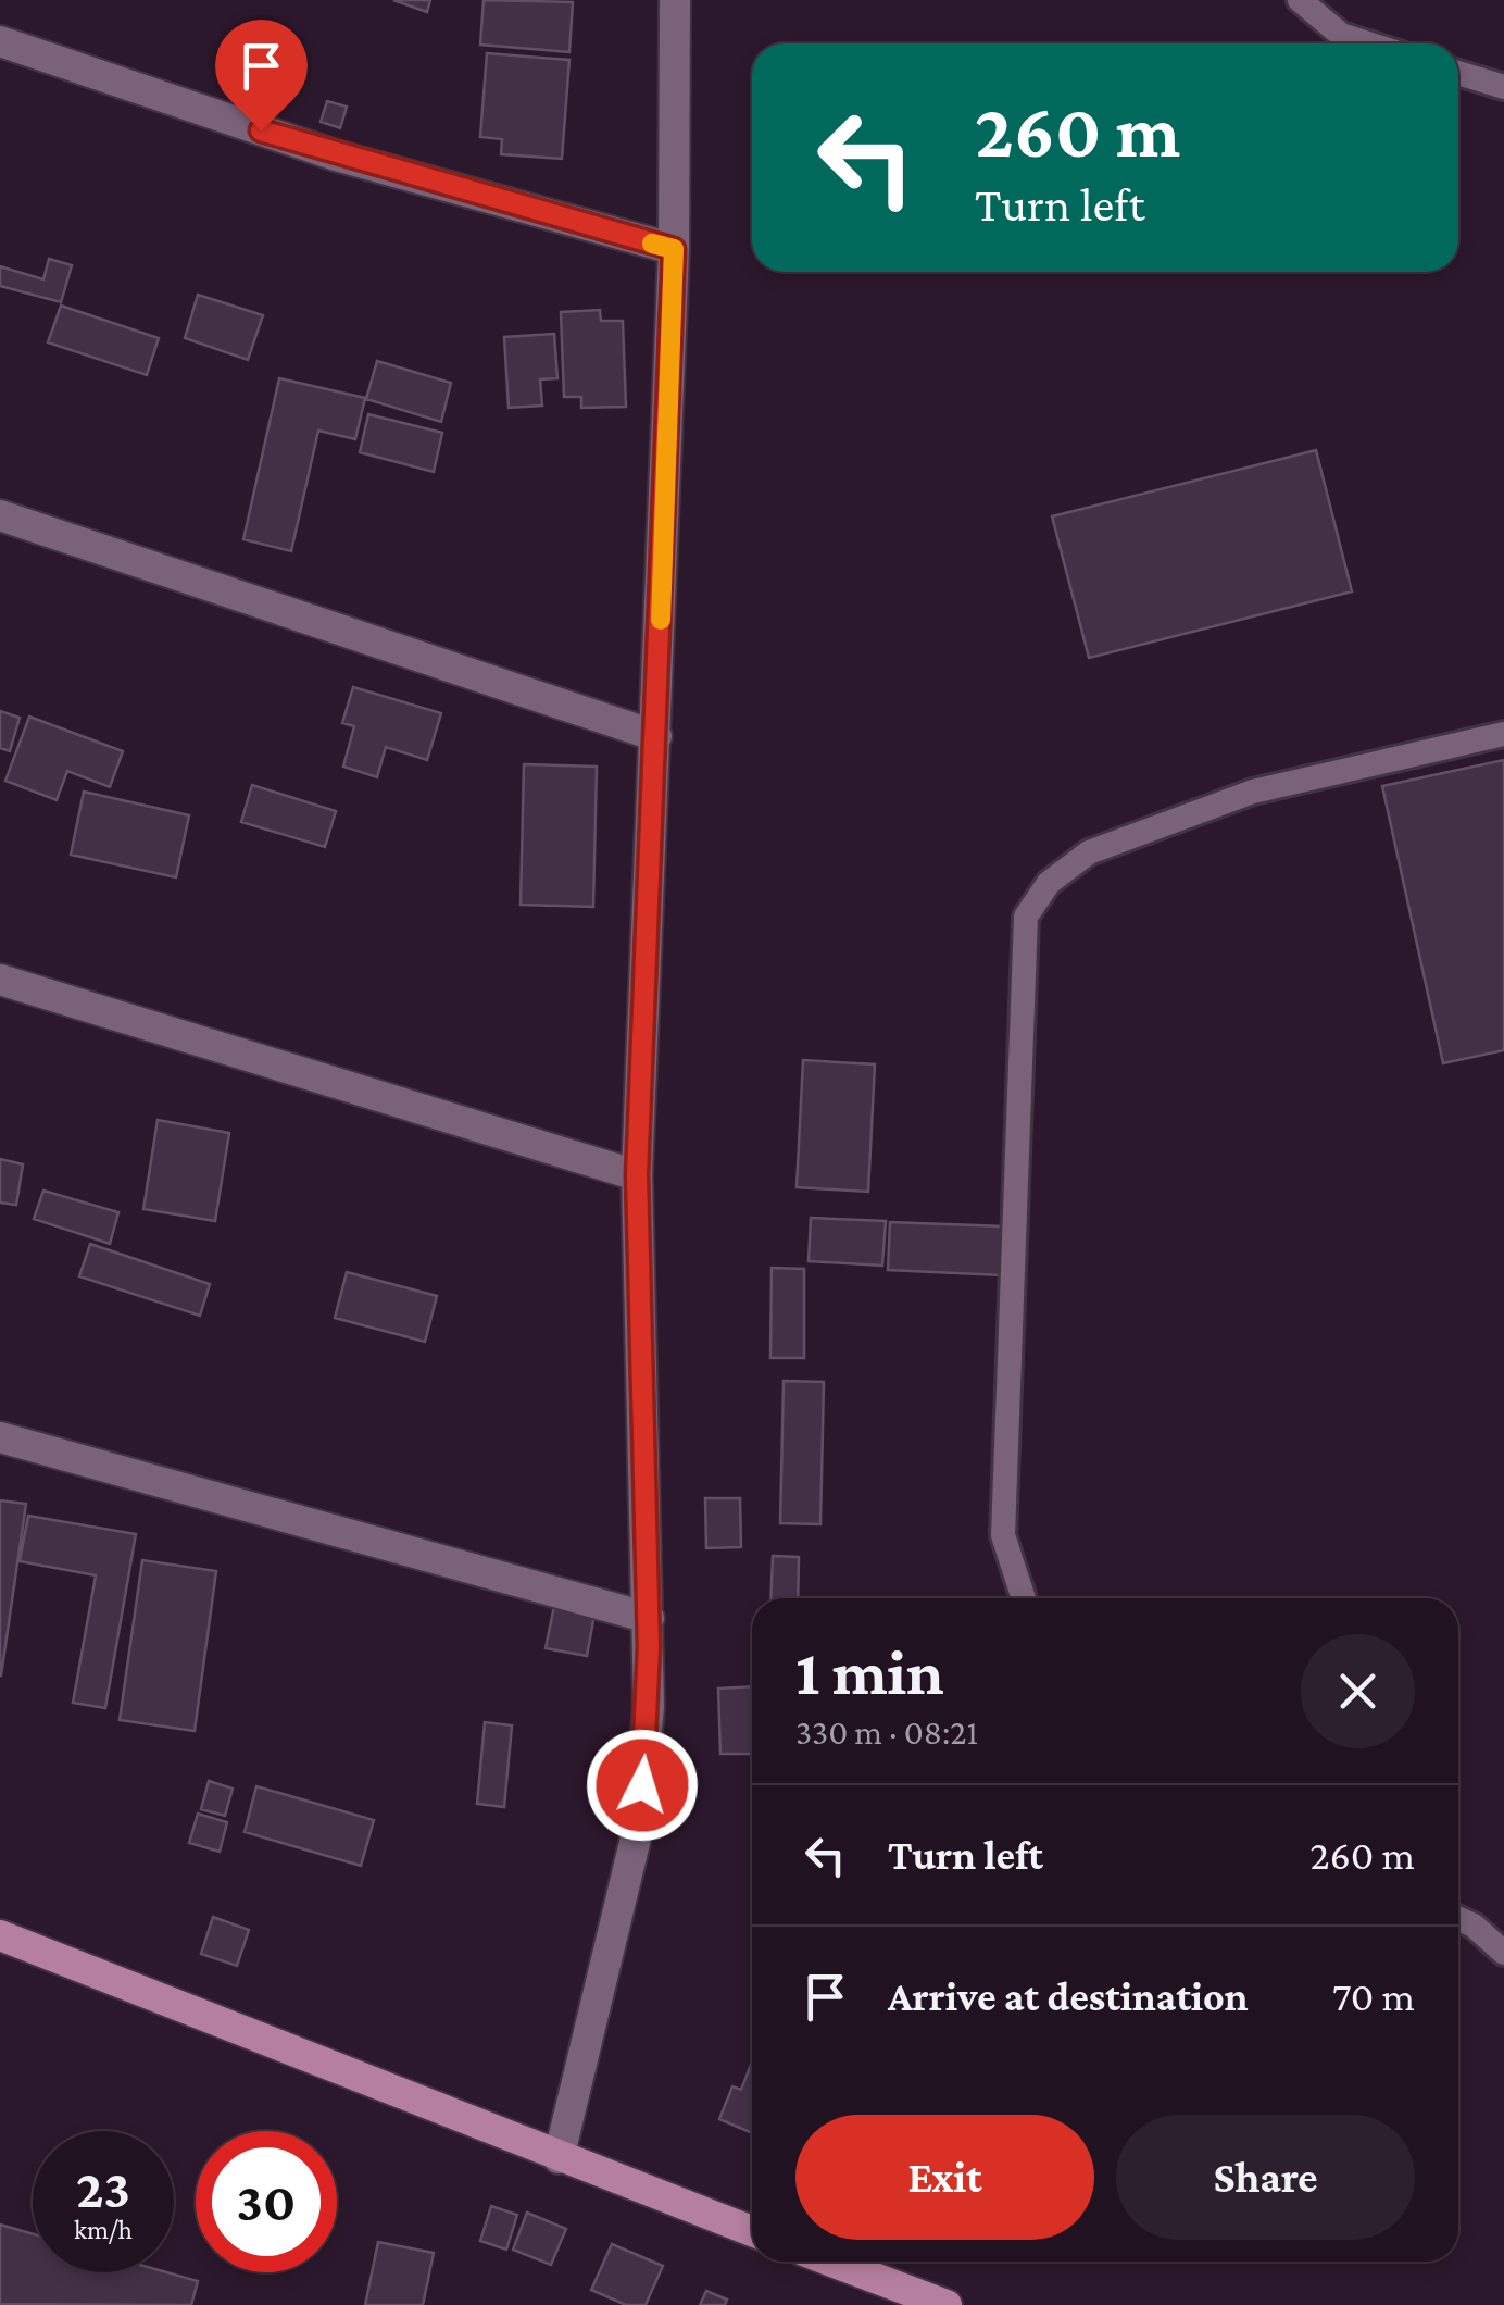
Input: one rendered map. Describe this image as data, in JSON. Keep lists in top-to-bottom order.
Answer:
{
  "page": {
    "turn": ["260 m", "Turn left"],
    "heading": ["1 min", "330 m · 08:21"],
    "list": [
      {
        "name": "Turn left",
        "value": "260 m"
      },
      {
        "name": "Arrive at destination",
        "value": "70 m"
      }
    ],
    "buttons": ["Exit", "Share"],
    "speed": "23 km/h",
    "limit": "30"
  }
}
